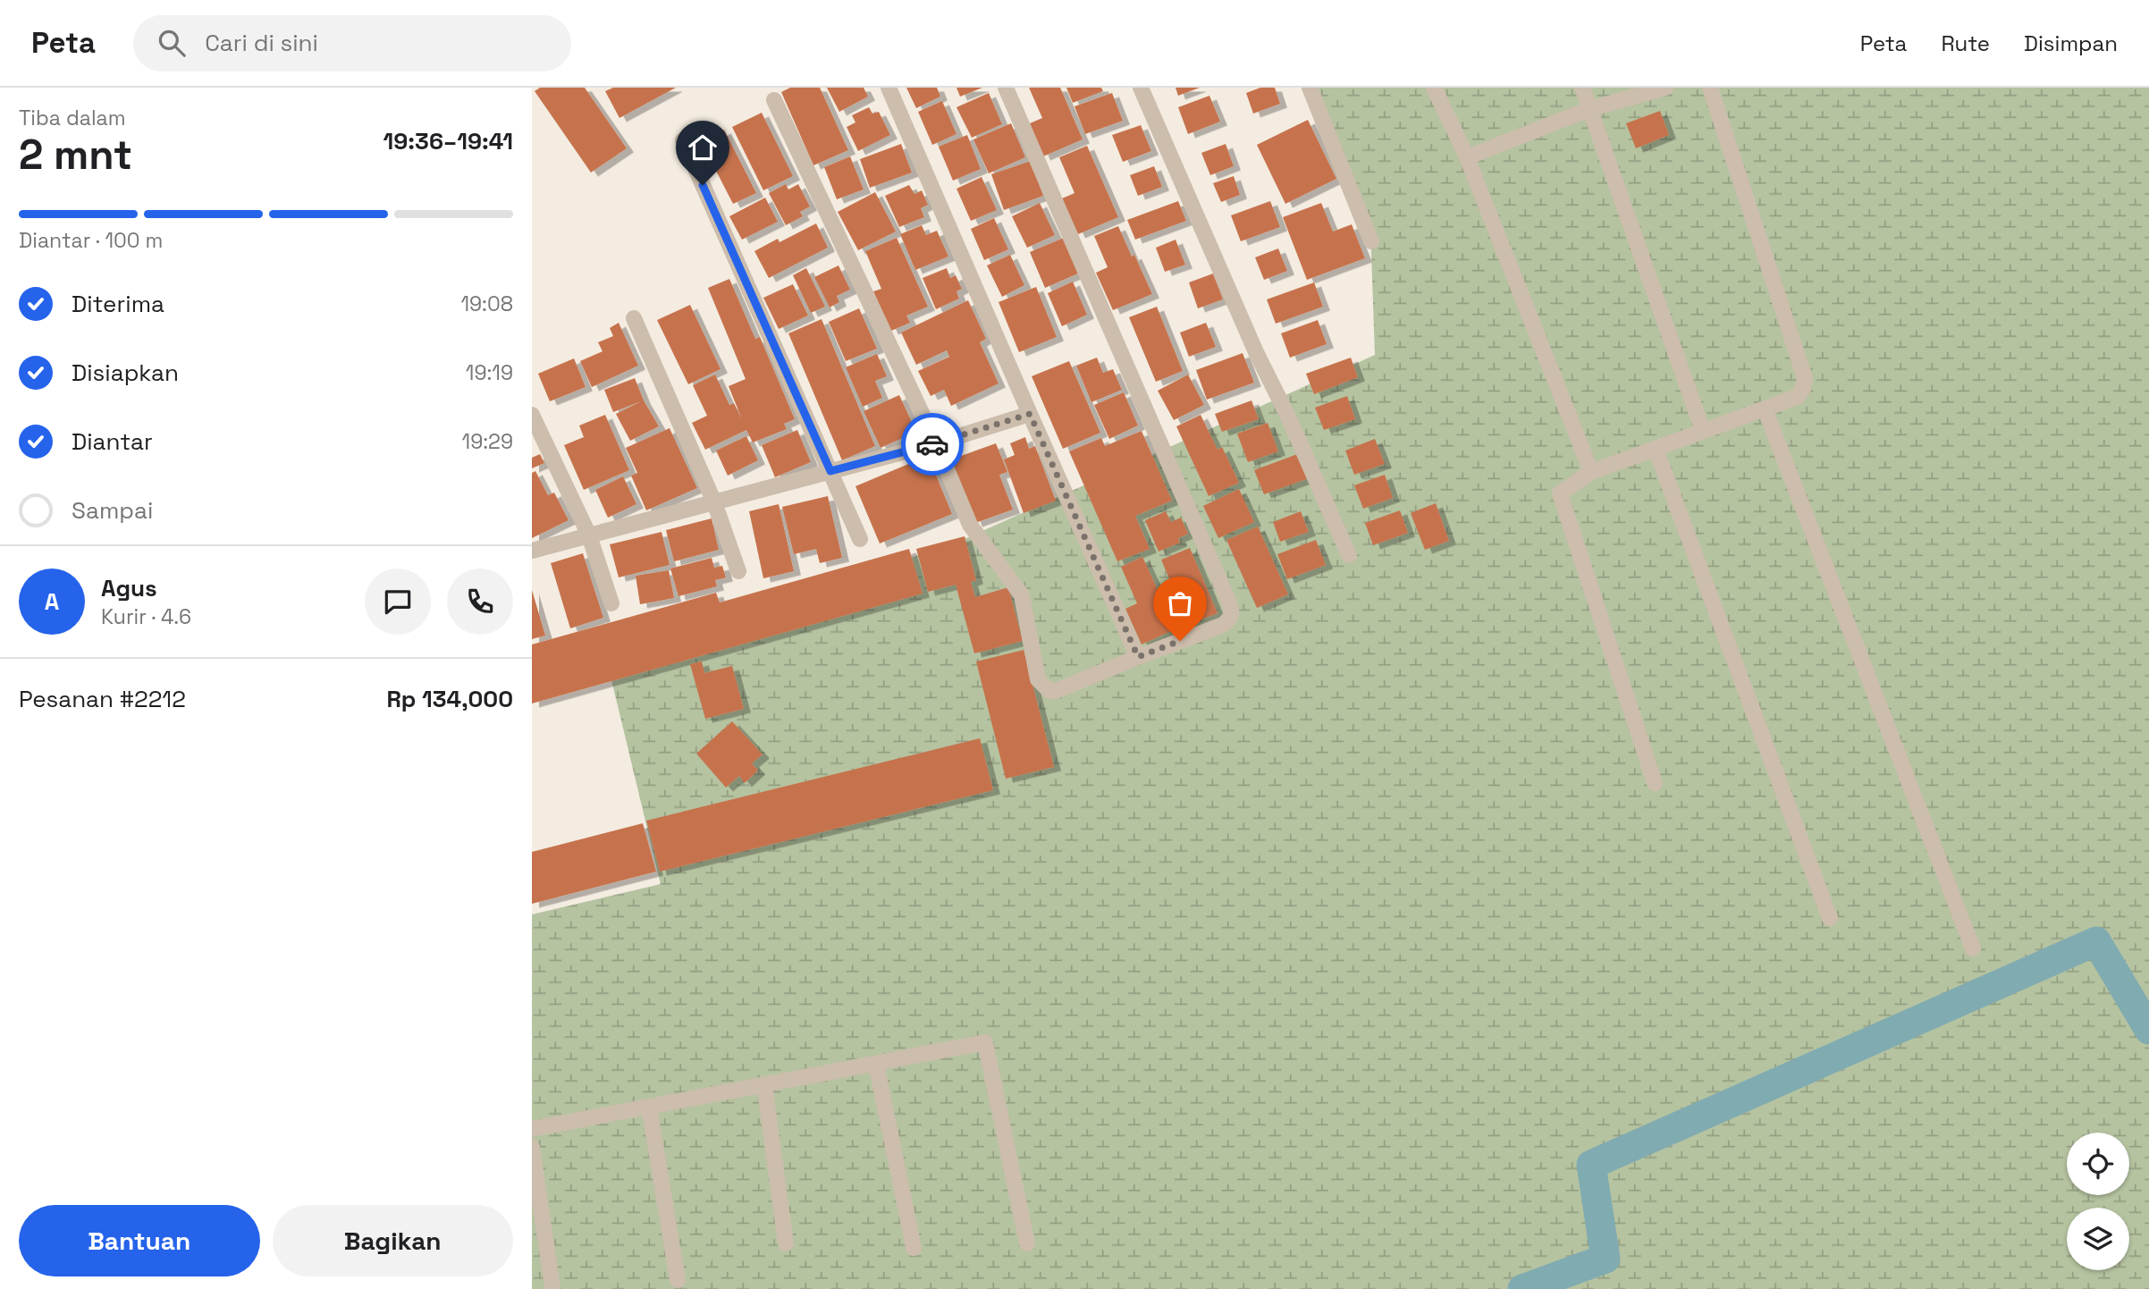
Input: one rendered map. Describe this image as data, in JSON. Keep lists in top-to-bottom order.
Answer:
{
  "page": {
    "header": "Peta",
    "search": "Cari di sini",
    "nav": ["Peta", "Rute", "Disimpan"],
    "heading": ["2 mnt", "Tiba dalam", "19:36–19:41"],
    "panel": [
      "Agus",
      "Kurir · 4.6",
      "Pesanan #2212",
      "Rp 134,000"
    ],
    "bar": "Diantar · 100 m",
    "list": [
      ["Diterima", "19:08"],
      ["Disiapkan", "19:19"],
      ["Diantar", "19:29"],
      "Sampai"
    ],
    "round": "A",
    "buttons": ["Bantuan", "Bagikan"]
  }
}
